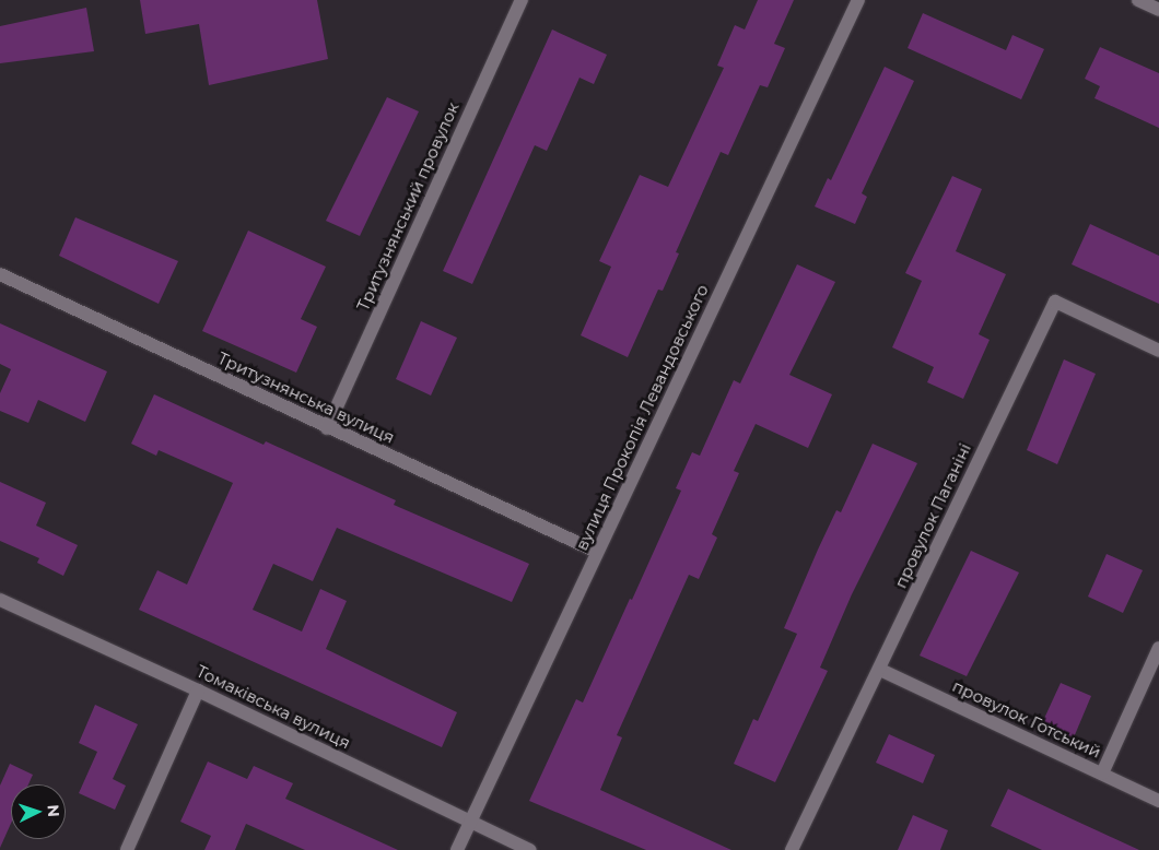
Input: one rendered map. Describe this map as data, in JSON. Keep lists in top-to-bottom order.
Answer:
{
  "streets": {
    "street": [
      "Тритузнянський провулок",
      "Тритузнянська вулиця",
      "вулиця Прокопія Левандовського",
      "провулок Паганіні",
      "Томаківська вулиця",
      "провулок Готський"
    ]
  },
  "crossings": [
    ["Тритузнянський провулок", "Тритузнянська вулиця"],
    ["Тритузнянська вулиця", "вулиця Прокопія Левандовського"],
    ["вулиця Прокопія Левандовського", "Томаківська вулиця"],
    ["провулок Паганіні", "провулок Готський"]
  ],
  "north": "right"
}
